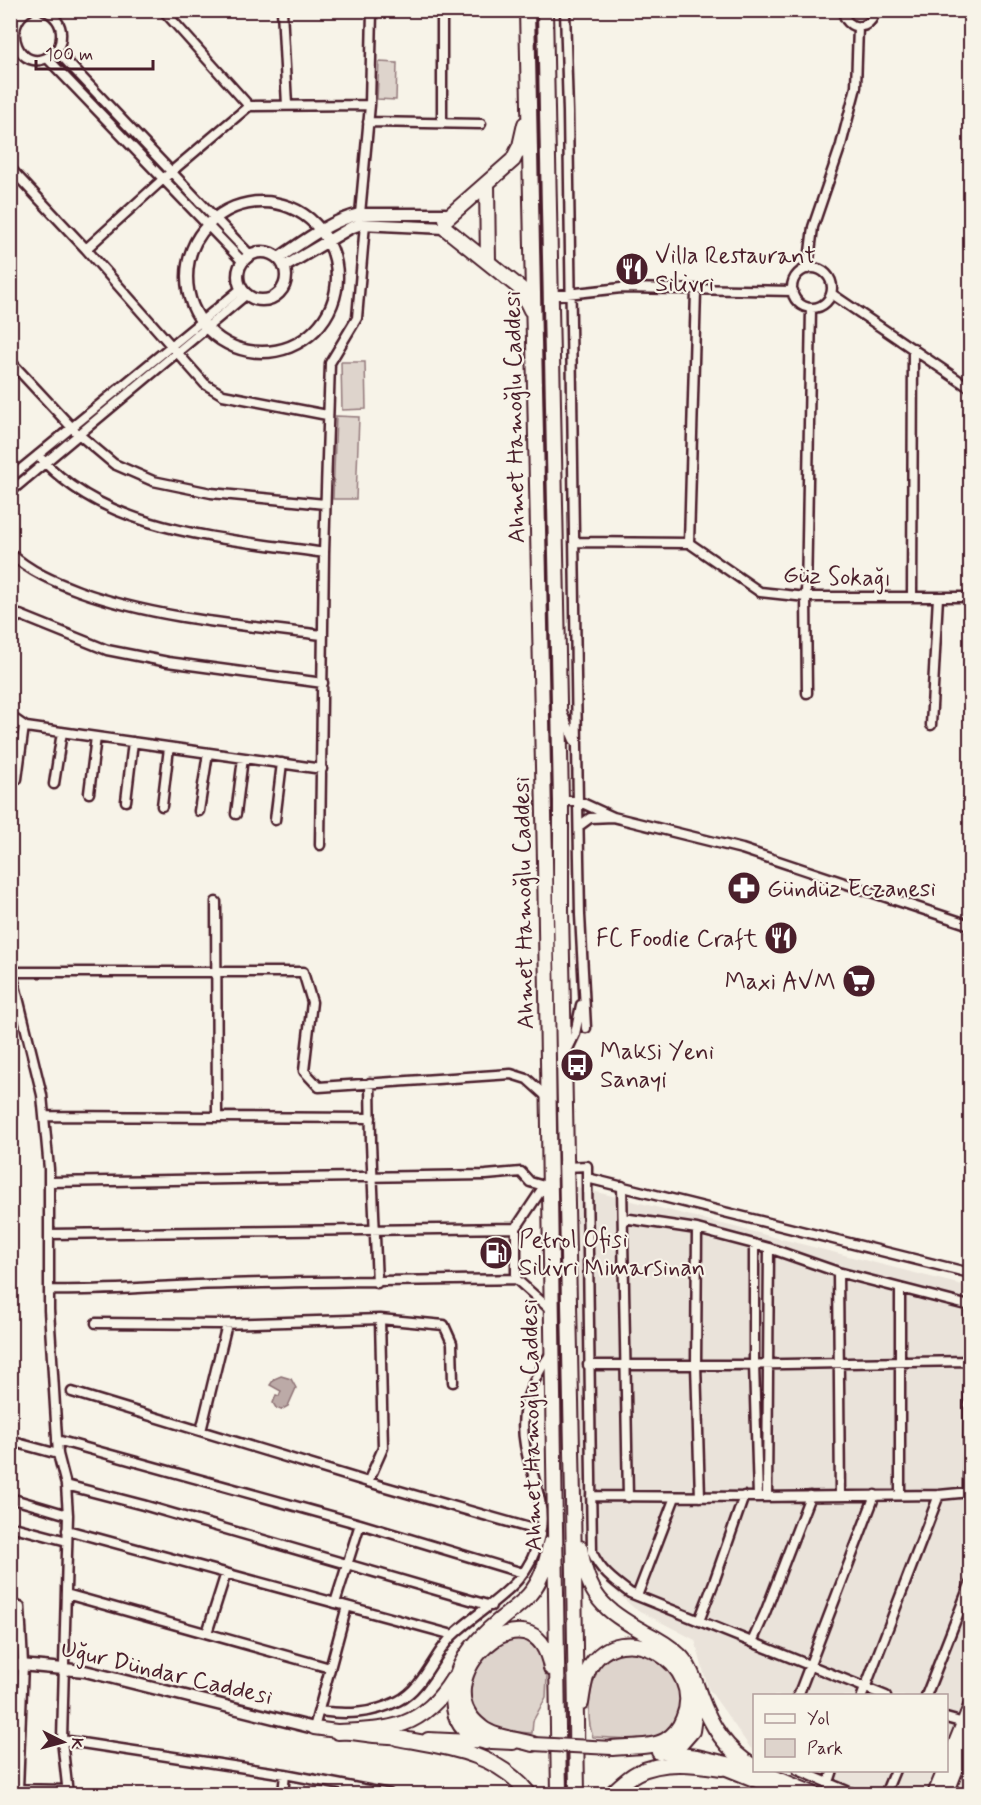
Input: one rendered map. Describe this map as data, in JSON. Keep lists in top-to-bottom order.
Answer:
{
  "streets": {
    "highway": ["Ahmet Hamoğlu Caddesi"],
    "street": ["Güz Sokağı", "Uğur Dündar Caddesi"]
  },
  "places": {
    "restaurant": ["Villa Restaurant Silivri", "FC Foodie Craft"],
    "pharmacy": ["Gündüz Eczanesi"],
    "supermarket": ["Maxi AVM"],
    "bus stop": ["Maksi Yeni Sanayi"],
    "fuel station": ["Petrol Ofisi Silivri Mimarsinan"]
  },
  "legend": ["Yol", "Park"],
  "scale_bar": "100 m",
  "north": "right"
}
